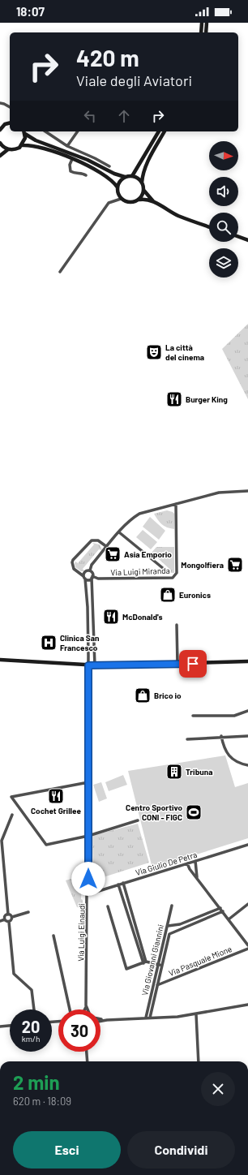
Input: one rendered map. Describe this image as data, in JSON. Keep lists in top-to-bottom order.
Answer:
{
  "streets": {
    "street": [
      "Via Luigi Miranda",
      "Via Giulio De Petra",
      "Via Luigi Einaudi",
      "Via Giovanni Giannini",
      "Via Pasquale Mione"
    ]
  },
  "crossings": [
    ["Via Giulio De Petra", "Via Luigi Einaudi"],
    ["Via Giovanni Giannini", "Via Pasquale Mione"]
  ],
  "places": {
    "theatre": ["La città del cinema"],
    "restaurant": ["Burger King", "McDonald's", "Cochet Grillee"],
    "supermarket": ["Asia Emporio", "Mongolfiera"],
    "shop": ["Euronics", "Brico io"],
    "hospital": ["Clinica San Francesco"],
    "building": ["Tribuna"],
    "sports": ["Centro Sportivo CONI - FIGC"]
  },
  "north": "right",
  "page": {
    "status": "18:07",
    "turn": ["420 m", "Viale degli Aviatori"],
    "speed": "20 km/h",
    "limit": "30",
    "heading": ["2 min", "620 m · 18:09"],
    "buttons": ["Esci", "Condividi"]
  }
}
